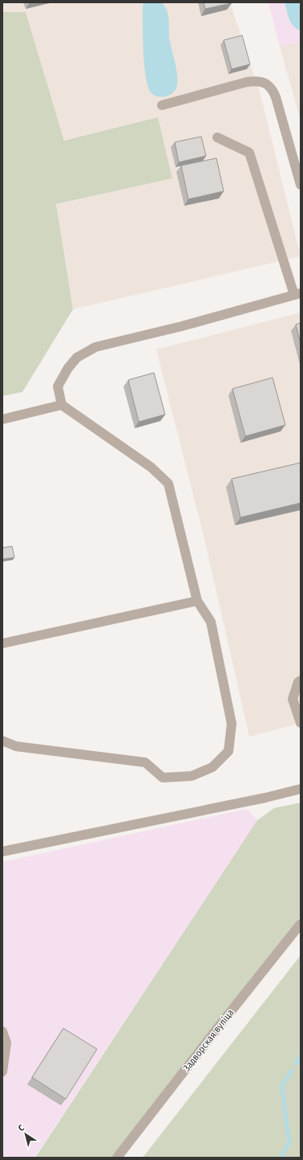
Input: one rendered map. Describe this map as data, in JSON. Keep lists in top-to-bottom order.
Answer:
{
  "streets": {
    "street": ["Задворская вуліца"]
  },
  "north": "top left"
}
